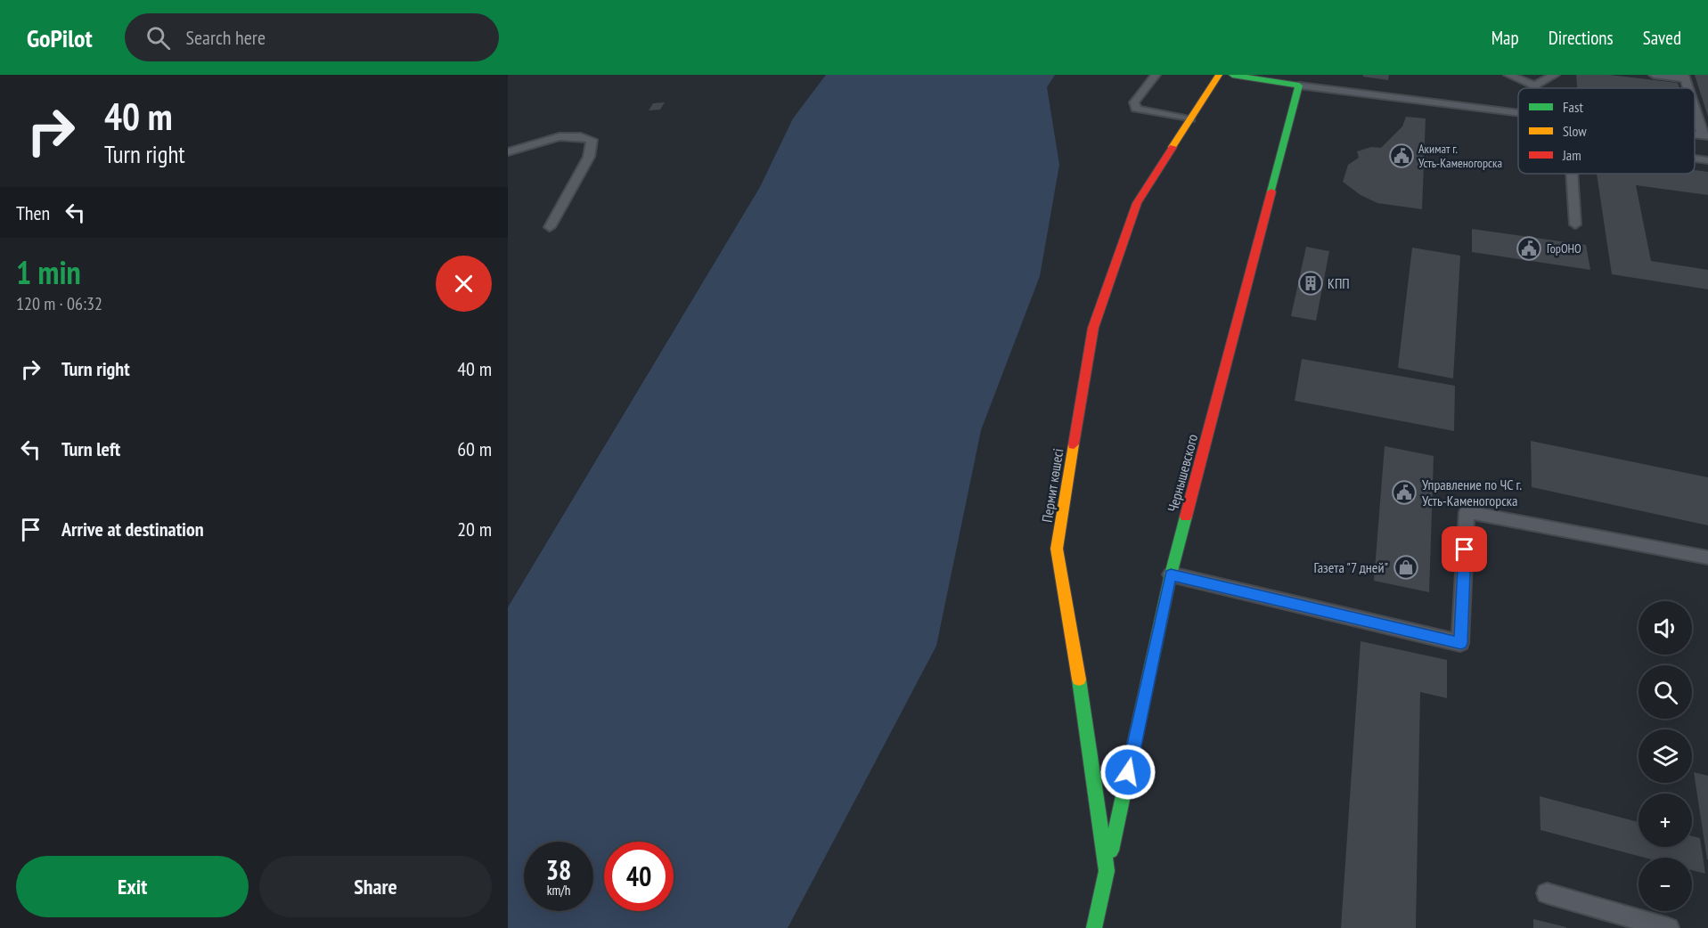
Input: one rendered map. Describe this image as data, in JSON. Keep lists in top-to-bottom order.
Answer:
{
  "streets": {
    "street": ["Чернышевского", "Пермит көшесі"]
  },
  "crossings": [
    ["Чернышевского", "Пермит көшесі"]
  ],
  "places": {
    "public building": ["Акимат г. Усть-Каменогорска", "ГорОНО", "Управление по ЧС г. Усть-Каменогорска"],
    "building": ["КПП"],
    "shop": ["Газета \"7 дней\""]
  },
  "legend": ["Fast", "Slow", "Jam"],
  "page": {
    "header": "GoPilot",
    "search": "Search here",
    "nav": ["Map", "Directions", "Saved"],
    "turn": ["40 m", "Turn right"],
    "then": "Then",
    "heading": ["1 min", "120 m · 06:32"],
    "list": [
      {
        "name": "Turn right",
        "value": "40 m"
      },
      {
        "name": "Turn left",
        "value": "60 m"
      },
      {
        "name": "Arrive at destination",
        "value": "20 m"
      }
    ],
    "map_buttons": ["+", "−"],
    "speed": "38 km/h",
    "limit": "40",
    "buttons": ["Exit", "Share"]
  }
}
